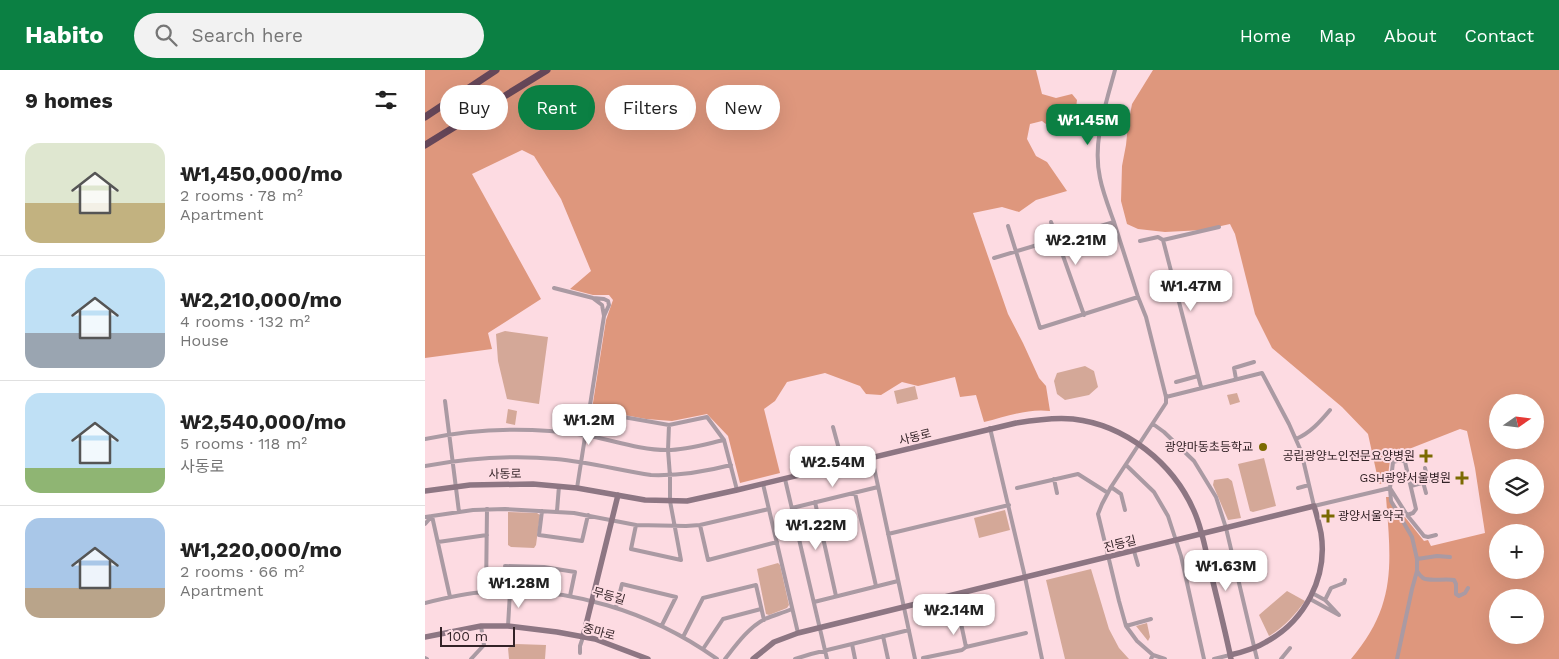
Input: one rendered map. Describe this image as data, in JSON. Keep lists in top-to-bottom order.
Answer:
{
  "streets": {
    "street": [
      "사동로",
      "진등길",
      "무등길",
      "중마로"
    ]
  },
  "crossings": [
    ["사동로", "진등길"]
  ],
  "places": {
    "other": ["광양마동초등학교"],
    "health": ["공립광양노인전문요양병원", "GSH광양서울병원", "광양서울약국"]
  },
  "scale_bar": "100 m",
  "north": "right",
  "page": {
    "header": "Habito",
    "search": "Search here",
    "nav": [
      "Home",
      "Map",
      "About",
      "Contact"
    ],
    "heading": "9 homes",
    "chip": [
      "Buy",
      "Rent",
      "Filters",
      "New"
    ],
    "price": [
      "₩1.45M",
      "₩2.21M",
      "₩1.47M",
      "₩1.2M",
      "₩2.54M",
      "₩1.22M",
      "₩1.63M",
      "₩1.28M",
      "₩2.14M"
    ],
    "list": [
      {
        "name": "₩1,450,000/mo",
        "note": "2 rooms · 78 m² · Apartment"
      },
      {
        "name": "₩2,210,000/mo",
        "note": "4 rooms · 132 m² · House"
      },
      {
        "name": "₩2,540,000/mo",
        "note": "5 rooms · 118 m² · 사동로"
      },
      {
        "name": "₩1,220,000/mo",
        "note": "2 rooms · 66 m² · Apartment"
      }
    ],
    "map_buttons": ["+", "−"],
    "scale": "100 m"
  }
}
